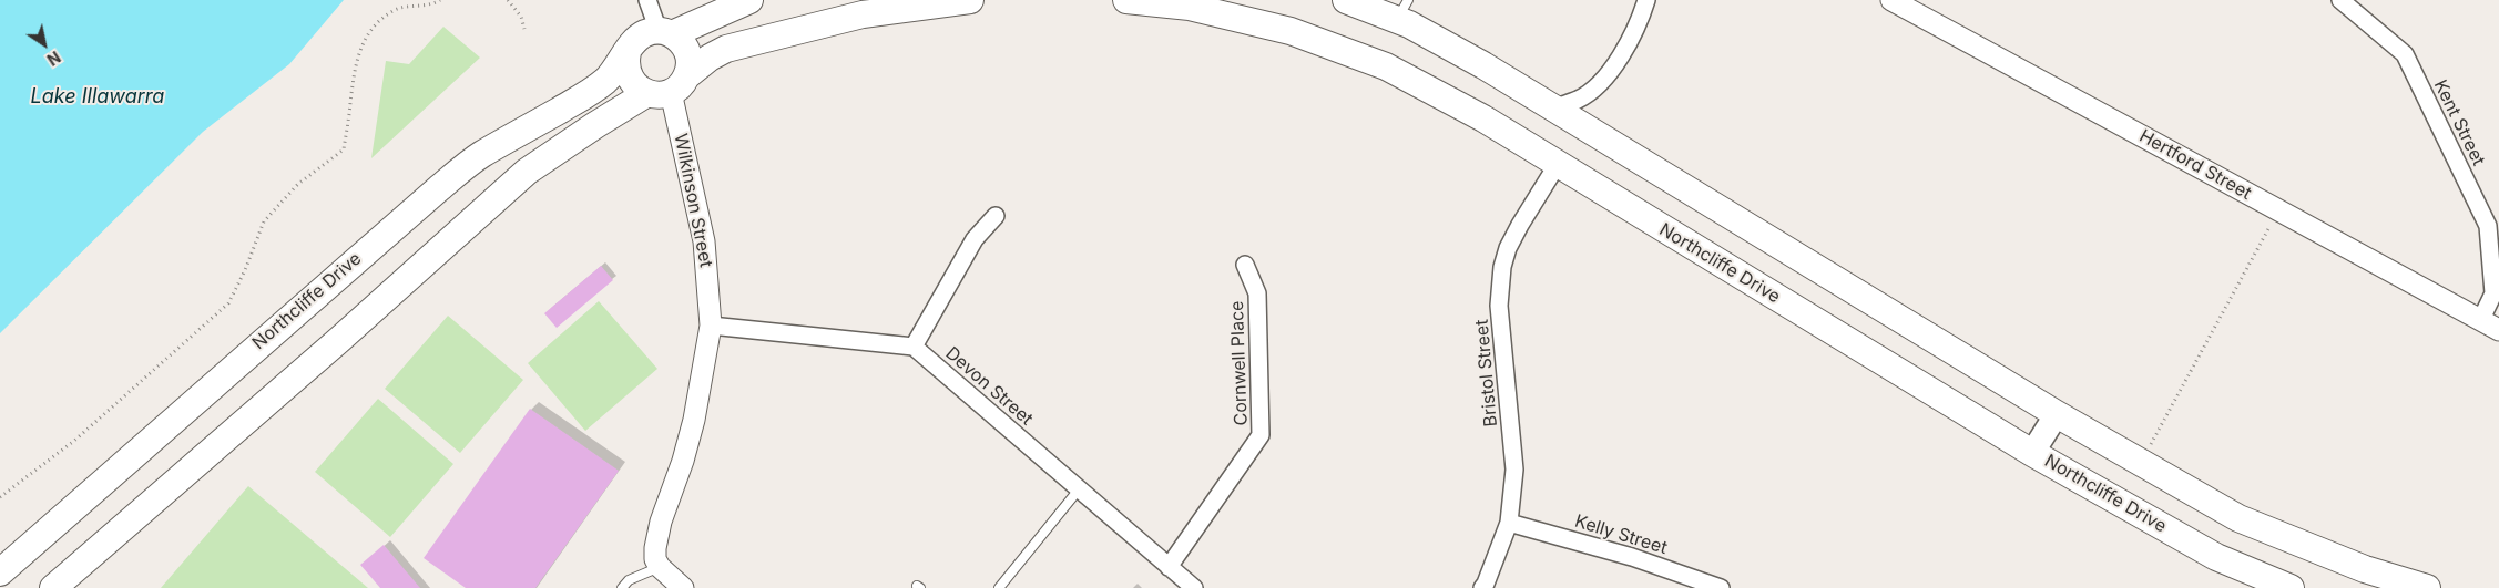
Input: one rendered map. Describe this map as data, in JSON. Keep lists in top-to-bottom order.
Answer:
{
  "streets": {
    "main road": ["Northcliffe Drive"],
    "street": [
      "Kent Street",
      "Hertford Street",
      "Wilkinson Street",
      "Cornwell Place",
      "Bristol Street",
      "Devon Street",
      "Kelly Street"
    ]
  },
  "crossings": [
    ["Kent Street", "Hertford Street"],
    ["Wilkinson Street", "Northcliffe Drive"],
    ["Northcliffe Drive", "Bristol Street"],
    ["Cornwell Place", "Devon Street"],
    ["Bristol Street", "Kelly Street"]
  ],
  "water": ["Lake Illawarra"],
  "north": "bottom right"
}
